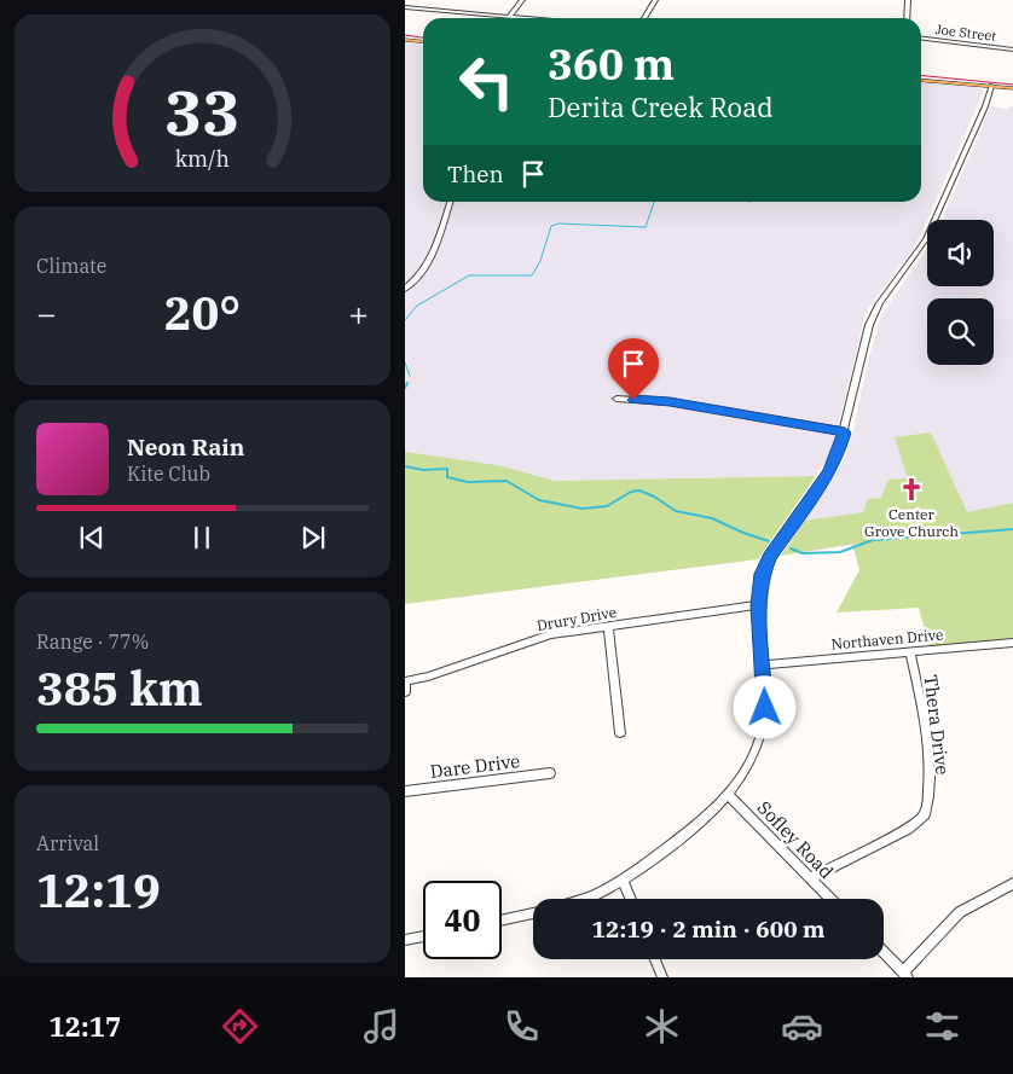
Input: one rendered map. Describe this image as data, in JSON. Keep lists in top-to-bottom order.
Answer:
{
  "streets": {
    "street": [
      "Joe Street",
      "Drury Drive",
      "Northaven Drive",
      "Thera Drive",
      "Dare Drive",
      "Sofley Road"
    ]
  },
  "crossings": [
    ["Northaven Drive", "Thera Drive"],
    ["Thera Drive", "Sofley Road"]
  ],
  "places": {
    "church": ["Center Grove Church"]
  },
  "page": {
    "turn": ["360 m", "Derita Creek Road"],
    "then": "Then",
    "tile": [
      "Climate",
      ["Range · 77%", "385 km"],
      ["Arrival", "12:19"]
    ],
    "heat": ["−", "20°", "+"],
    "song": ["Neon Rain", "Kite Club"],
    "limit": "40",
    "trip": "12:19 · 2 min · 600 m",
    "tabs": "12:17",
    "gauge": ["33", "km/h"]
  }
}
